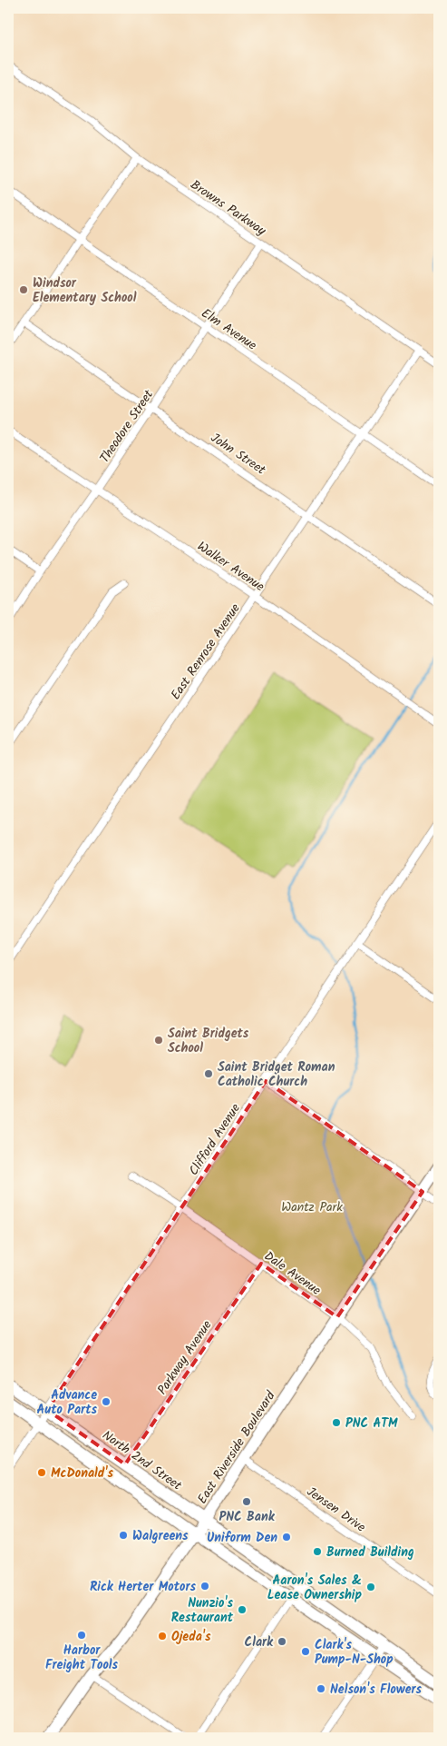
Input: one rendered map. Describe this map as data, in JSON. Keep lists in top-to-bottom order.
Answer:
{
  "streets": {
    "main road": ["East Riverside Boulevard", "North 2nd Street"],
    "street": [
      "Browns Parkway",
      "Elm Avenue",
      "Theodore Street",
      "John Street",
      "Walker Avenue",
      "East Renrose Avenue",
      "Clifford Avenue",
      "Dale Avenue",
      "Parkway Avenue",
      "Jensen Drive"
    ]
  },
  "crossings": [
    ["Browns Parkway", "Theodore Street"],
    ["Browns Parkway", "East Renrose Avenue"],
    ["Elm Avenue", "Theodore Street"],
    ["Elm Avenue", "East Renrose Avenue"],
    ["Theodore Street", "John Street"],
    ["Theodore Street", "Walker Avenue"],
    ["John Street", "East Renrose Avenue"],
    ["Walker Avenue", "East Renrose Avenue"],
    ["Clifford Avenue", "Dale Avenue"],
    ["Clifford Avenue", "North 2nd Street"],
    ["Dale Avenue", "Parkway Avenue"],
    ["Dale Avenue", "East Riverside Boulevard"],
    ["Parkway Avenue", "North 2nd Street"],
    ["East Riverside Boulevard", "North 2nd Street"],
    ["East Riverside Boulevard", "Jensen Drive"]
  ],
  "parks": ["Wantz Park"],
  "places": [
    "Windsor Elementary School",
    "Saint Bridgets School",
    "Saint Bridget Roman Catholic Church",
    "Advance Auto Parts",
    "PNC ATM",
    "McDonald's",
    "PNC Bank",
    "Walgreens",
    "Uniform Den",
    "Burned Building",
    "Rick Herter Motors",
    "Aaron's Sales & Lease Ownership",
    "Nunzio's Restaurant",
    "Harbor Freight Tools",
    "Ojeda's",
    "Clark",
    "Clark's Pump-N-Shop",
    "Nelson's Flowers"
  ]
}
